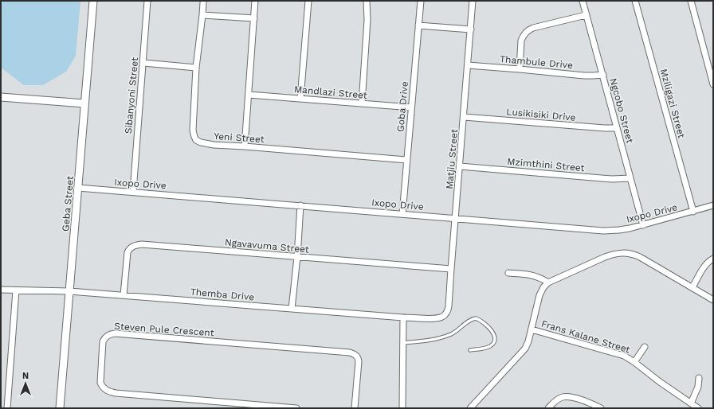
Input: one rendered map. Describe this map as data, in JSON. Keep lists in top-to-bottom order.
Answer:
{
  "streets": {
    "street": [
      "Thambule Drive",
      "Mandlazi Street",
      "Sibanyoni Street",
      "Mziligazi Street",
      "Goba Drive",
      "Ngcobo Street",
      "Lusikisiki Drive",
      "Yeni Street",
      "Matjiu Street",
      "Mzimthini Street",
      "Ixopo Drive",
      "Geba Street",
      "Ngavavuma Street",
      "Themba Drive",
      "Steven Pule Crescent",
      "Frans Kalane Street"
    ]
  },
  "crossings": [
    ["Thambule Drive", "Ngcobo Street"],
    ["Thambule Drive", "Matjiu Street"],
    ["Mandlazi Street", "Goba Drive"],
    ["Sibanyoni Street", "Ixopo Drive"],
    ["Mziligazi Street", "Ixopo Drive"],
    ["Goba Drive", "Yeni Street"],
    ["Goba Drive", "Ixopo Drive"],
    ["Ngcobo Street", "Lusikisiki Drive"],
    ["Ngcobo Street", "Mzimthini Street"],
    ["Ngcobo Street", "Ixopo Drive"],
    ["Lusikisiki Drive", "Matjiu Street"],
    ["Matjiu Street", "Mzimthini Street"],
    ["Matjiu Street", "Ixopo Drive"],
    ["Matjiu Street", "Ngavavuma Street"],
    ["Matjiu Street", "Themba Drive"],
    ["Ixopo Drive", "Geba Street"],
    ["Geba Street", "Themba Drive"],
    ["Ngavavuma Street", "Themba Drive"]
  ],
  "north": "top"
}
